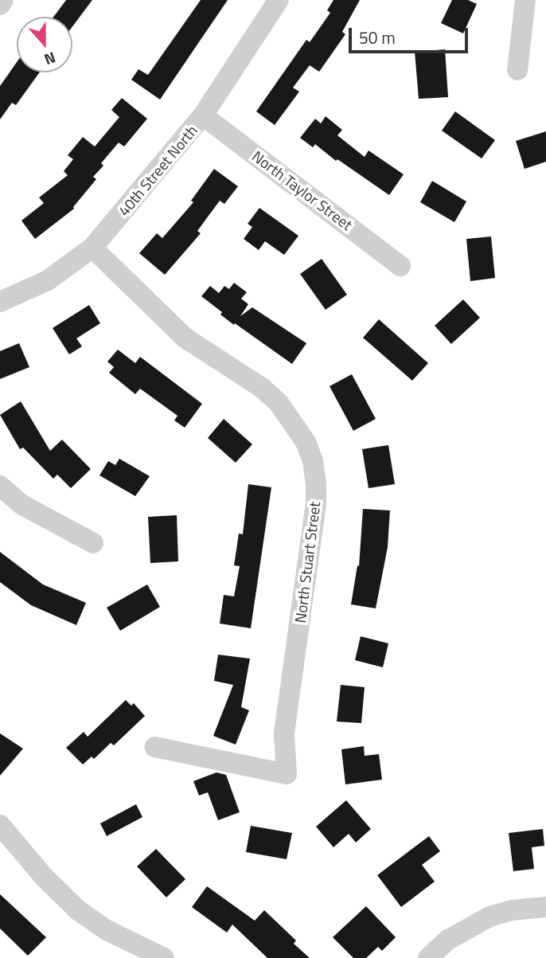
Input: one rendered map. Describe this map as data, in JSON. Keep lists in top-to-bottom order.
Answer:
{
  "streets": {
    "street": ["40th Street North", "North Taylor Street", "North Stuart Street"]
  },
  "crossings": [
    ["40th Street North", "North Taylor Street"],
    ["40th Street North", "North Stuart Street"]
  ],
  "scale_bar": "50 m",
  "north": "bottom"
}
